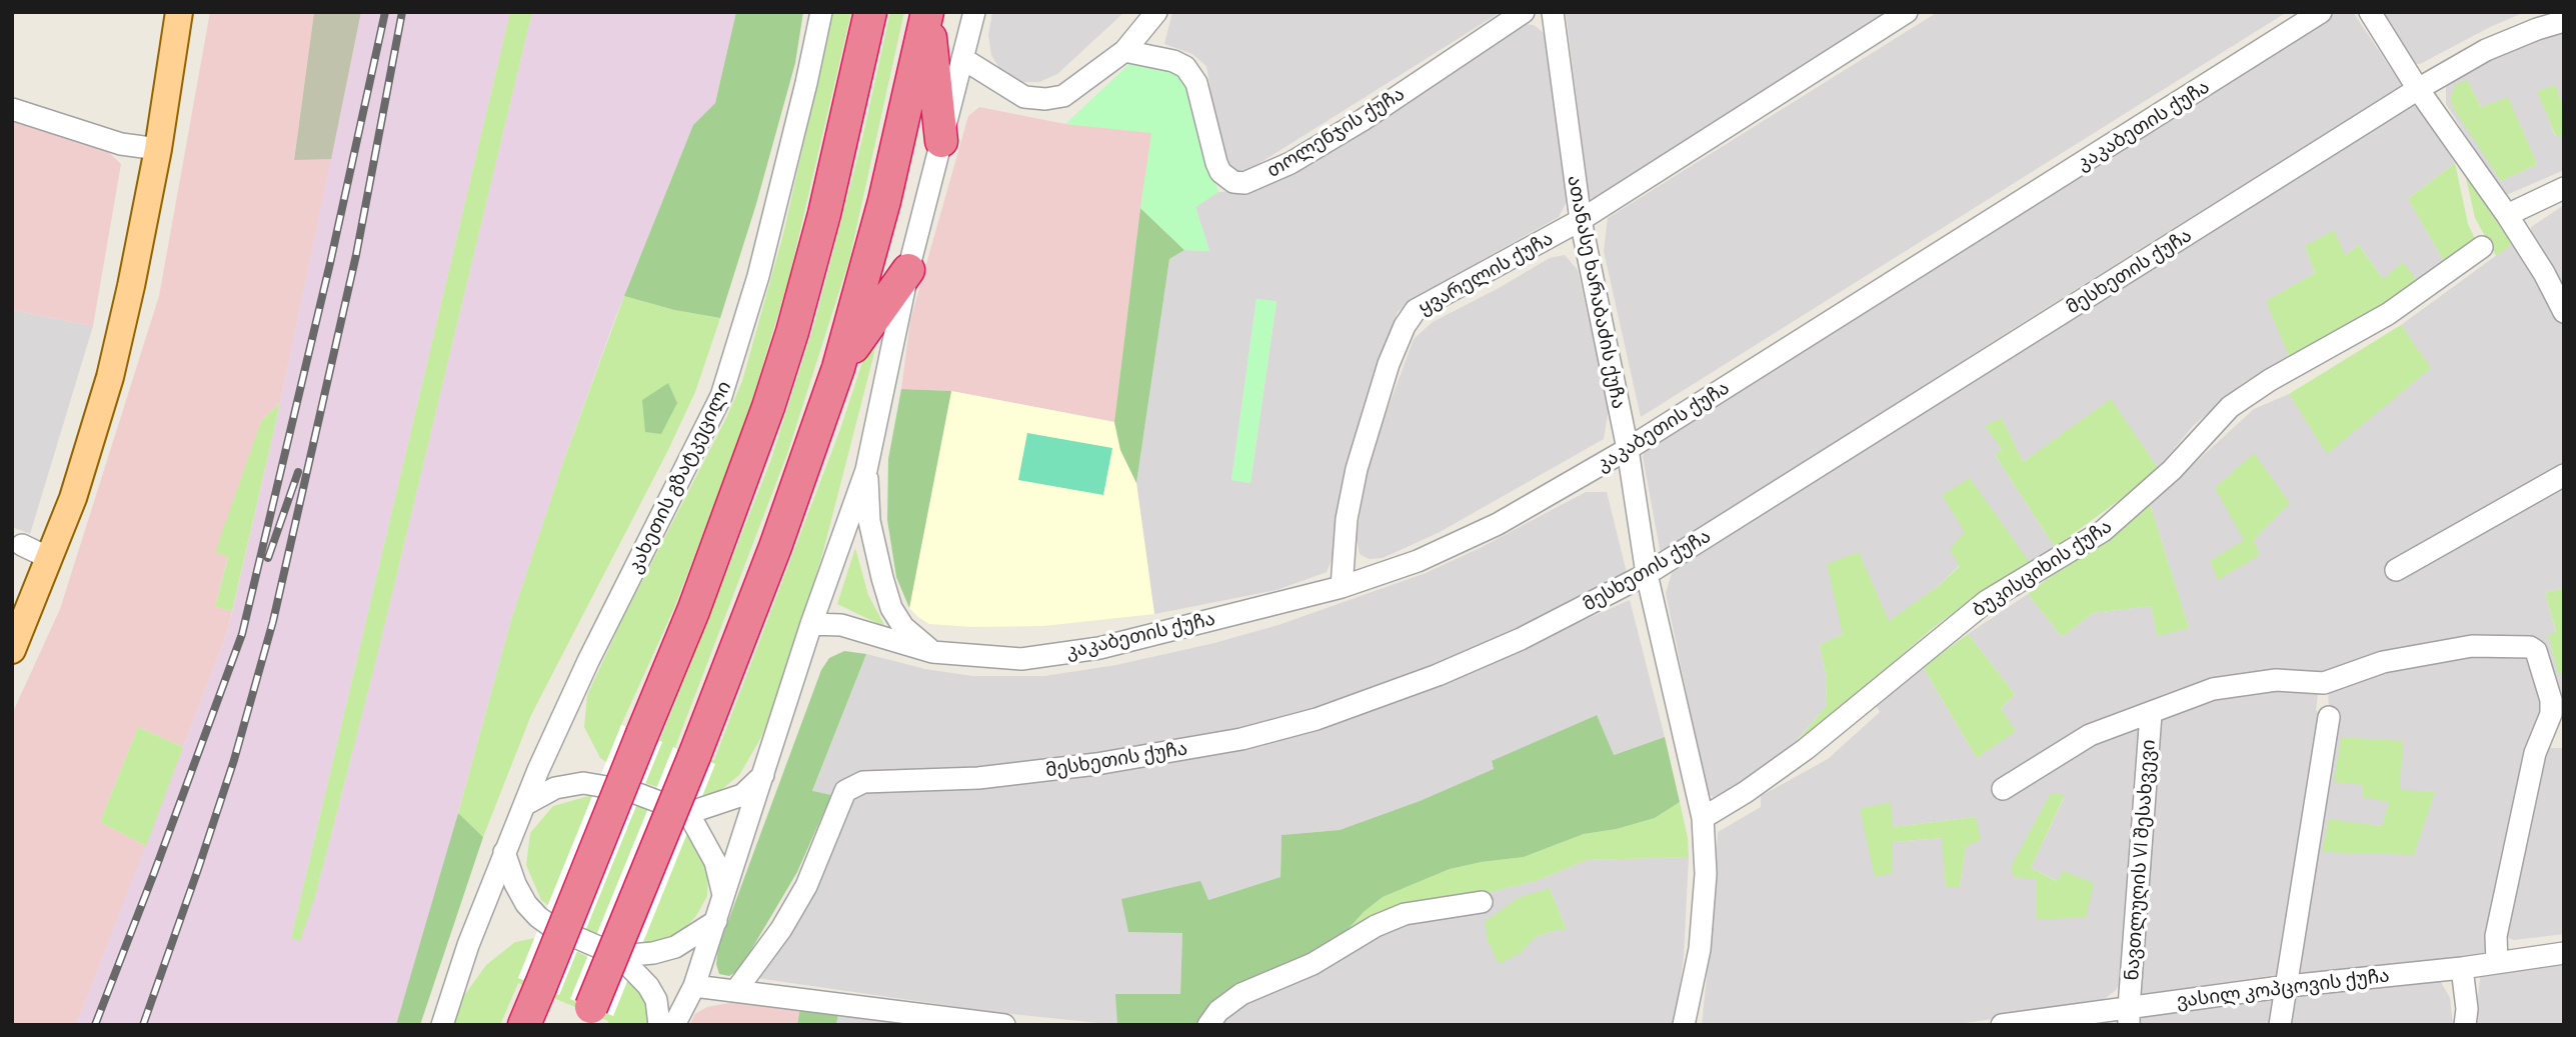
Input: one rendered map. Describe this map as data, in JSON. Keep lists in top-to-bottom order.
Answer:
{
  "streets": {
    "street": [
      "კაკაბეთის ქუჩა",
      "თოლენჯის ქუჩა",
      "მესხეთის ქუჩა",
      "ყვარელის ქუჩა",
      "ათანასე ხარაბაძის ქუჩა",
      "კახეთის გზატკეცილი",
      "ბუკისციხის ქუჩა",
      "ნავთლუღის VI შესახვევი",
      "ვასილ კოპცოვის ქუჩა"
    ]
  },
  "crossings": [
    ["კაკაბეთის ქუჩა", "ყვარელის ქუჩა"],
    ["კაკაბეთის ქუჩა", "ათანასე ხარაბაძის ქუჩა"],
    ["მესხეთის ქუჩა", "ათანასე ხარაბაძის ქუჩა"],
    ["ყვარელის ქუჩა", "ათანასე ხარაბაძის ქუჩა"],
    ["ათანასე ხარაბაძის ქუჩა", "ბუკისციხის ქუჩა"],
    ["ნავთლუღის VI შესახვევი", "ვასილ კოპცოვის ქუჩა"]
  ]
}
